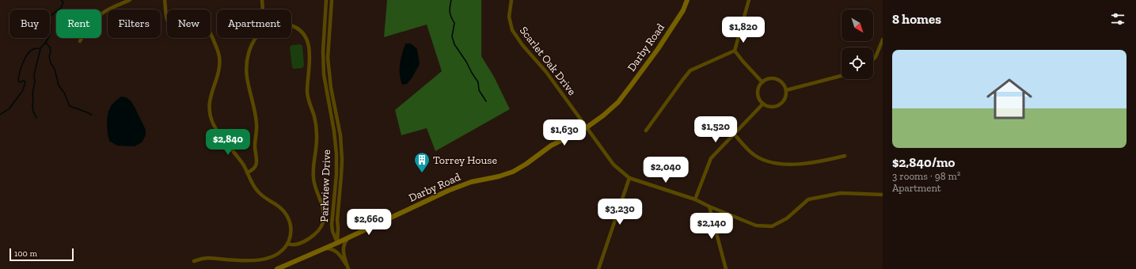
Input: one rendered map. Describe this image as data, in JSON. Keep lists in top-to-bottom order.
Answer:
{
  "streets": {
    "main road": ["Darby Road"],
    "street": ["Scarlet Oak Drive", "Parkview Drive"]
  },
  "crossings": [
    ["Darby Road", "Scarlet Oak Drive"],
    ["Darby Road", "Parkview Drive"]
  ],
  "places": {
    "building": ["Torrey House"]
  },
  "scale_bar": "100 m",
  "north": "bottom right",
  "page": {
    "heading": "8 homes",
    "chip": [
      "Buy",
      "Rent",
      "Filters",
      "New",
      "Apartment"
    ],
    "price": [
      "$1,820",
      "$1,520",
      "$1,630",
      "$2,840",
      "$2,040",
      "$3,230",
      "$2,660",
      "$2,140"
    ],
    "list": [
      {
        "name": "$2,840/mo",
        "note": "3 rooms · 98 m² · Apartment"
      }
    ],
    "scale": "100 m"
  }
}
